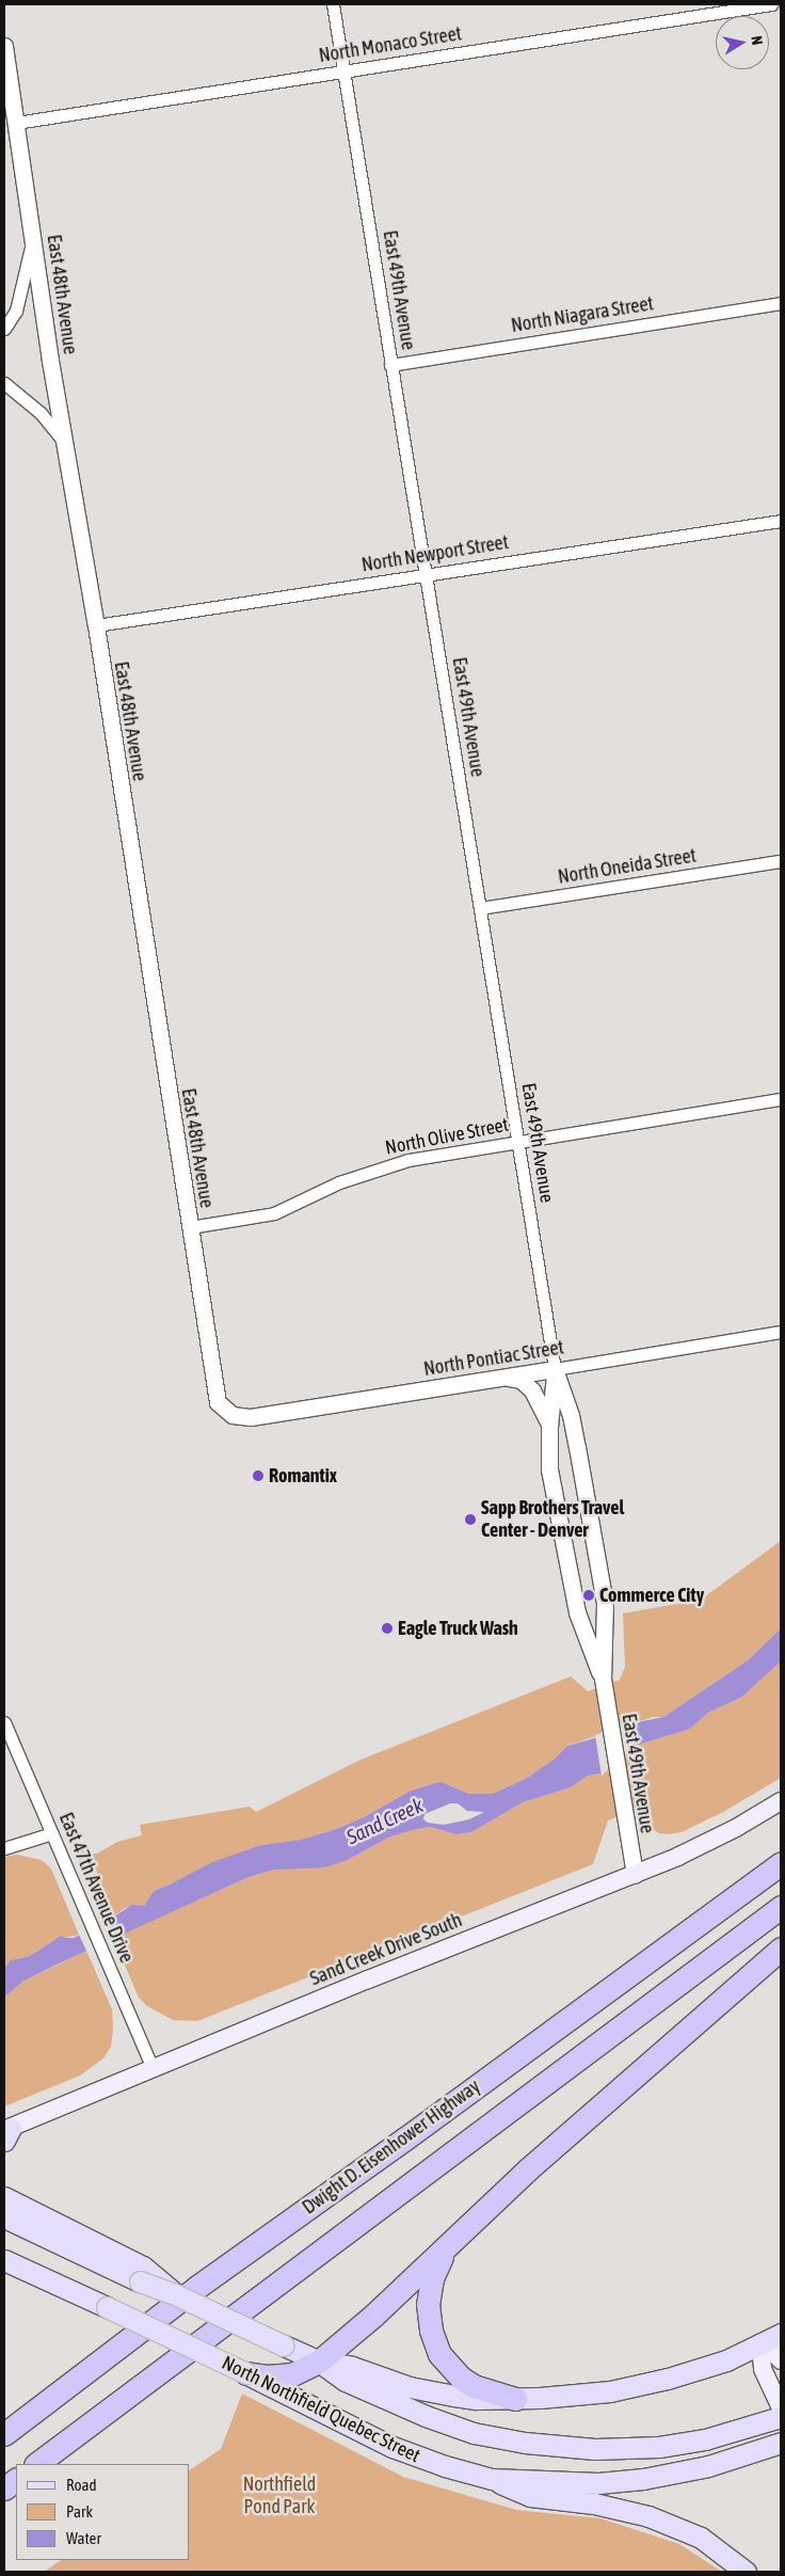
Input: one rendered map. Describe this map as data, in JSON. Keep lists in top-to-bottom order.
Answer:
{
  "streets": {
    "highway": ["Dwight D. Eisenhower Highway"],
    "main road": ["Sand Creek Drive South", "North Northfield Quebec Street"],
    "street": [
      "North Monaco Street",
      "East 49th Avenue",
      "East 48th Avenue",
      "North Niagara Street",
      "North Newport Street",
      "North Oneida Street",
      "North Olive Street",
      "North Pontiac Street",
      "East 47th Avenue Drive"
    ]
  },
  "crossings": [
    ["North Monaco Street", "East 49th Avenue"],
    ["North Monaco Street", "East 48th Avenue"],
    ["East 49th Avenue", "North Niagara Street"],
    ["East 49th Avenue", "North Newport Street"],
    ["East 49th Avenue", "North Oneida Street"],
    ["East 49th Avenue", "North Olive Street"],
    ["East 49th Avenue", "North Pontiac Street"],
    ["East 49th Avenue", "Sand Creek Drive South"],
    ["East 48th Avenue", "North Newport Street"],
    ["East 48th Avenue", "North Olive Street"],
    ["East 48th Avenue", "North Pontiac Street"],
    ["East 47th Avenue Drive", "Sand Creek Drive South"]
  ],
  "water": ["Sand Creek"],
  "parks": ["Northfield Pond Park"],
  "places": [
    "Romantix",
    "Sapp Brothers Travel Center - Denver",
    "Commerce City",
    "Eagle Truck Wash"
  ],
  "legend": ["Road", "Park", "Water"],
  "north": "right"
}
